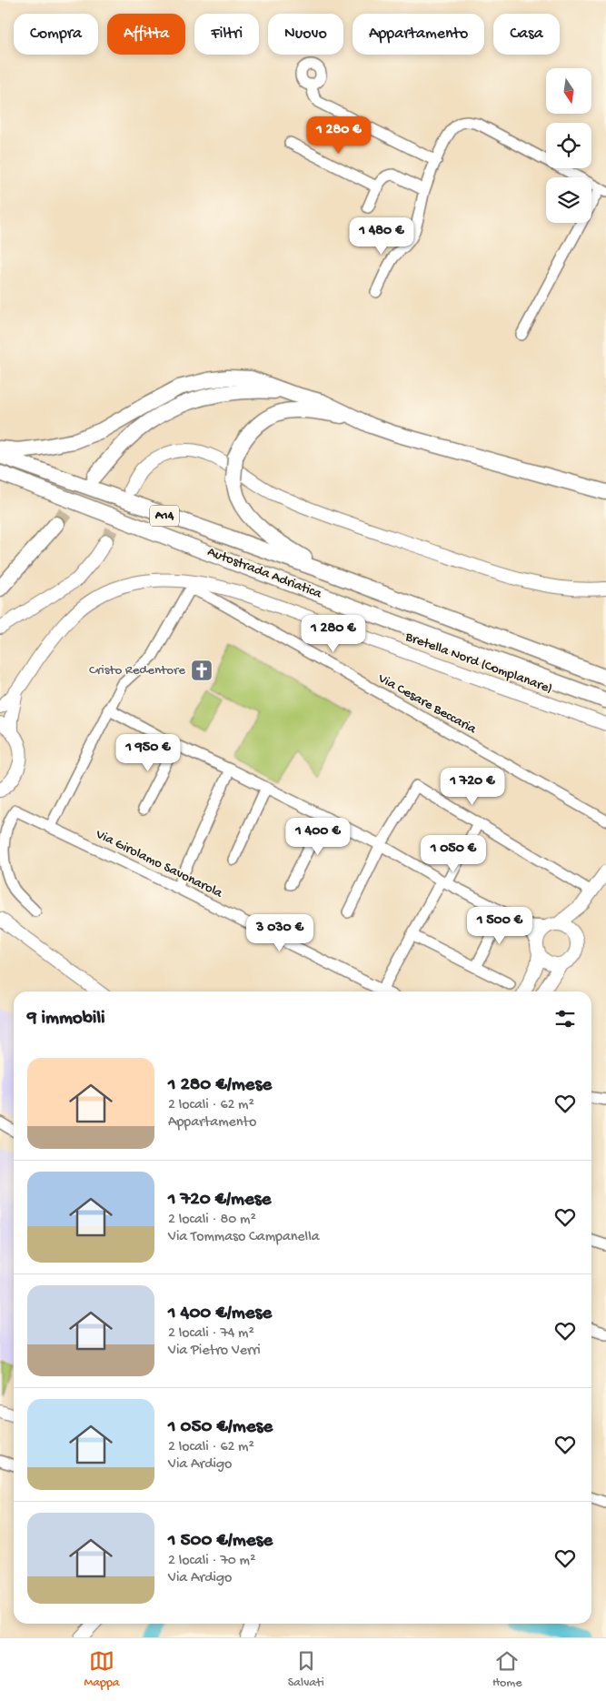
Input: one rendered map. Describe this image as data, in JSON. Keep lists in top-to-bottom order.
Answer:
{
  "streets": {
    "highway": ["A14", "Autostrada Adriatica"],
    "main road": ["Bretella Nord (Complanare)"],
    "street": ["Via Cesare Beccaria", "Via Girolamo Savonarola"]
  },
  "crossings": [
    ["Via Cesare Beccaria", "Via Girolamo Savonarola"]
  ],
  "places": {
    "church": ["Cristo Redentore"]
  },
  "north": "bottom",
  "page": {
    "chip": [
      "Compra",
      "Affitta",
      "Filtri",
      "Nuovo",
      "Appartamento",
      "Casa"
    ],
    "price": [
      "1 280 €",
      "1 480 €",
      "1 280 €",
      "1 950 €",
      "1 720 €",
      "1 400 €",
      "1 050 €",
      "1 500 €",
      "3 030 €"
    ],
    "heading": "9 immobili",
    "list": [
      {
        "name": "1 280 €/mese",
        "note": "2 locali · 62 m² · Appartamento"
      },
      {
        "name": "1 720 €/mese",
        "note": "2 locali · 80 m² · Via Tommaso Campanella"
      },
      {
        "name": "1 400 €/mese",
        "note": "2 locali · 74 m² · Via Pietro Verri"
      },
      {
        "name": "1 050 €/mese",
        "note": "2 locali · 62 m² · Via Ardigo"
      },
      {
        "name": "1 500 €/mese",
        "note": "2 locali · 70 m² · Via Ardigo"
      }
    ],
    "tabs": ["Mappa", "Salvati", "Home"]
  }
}
